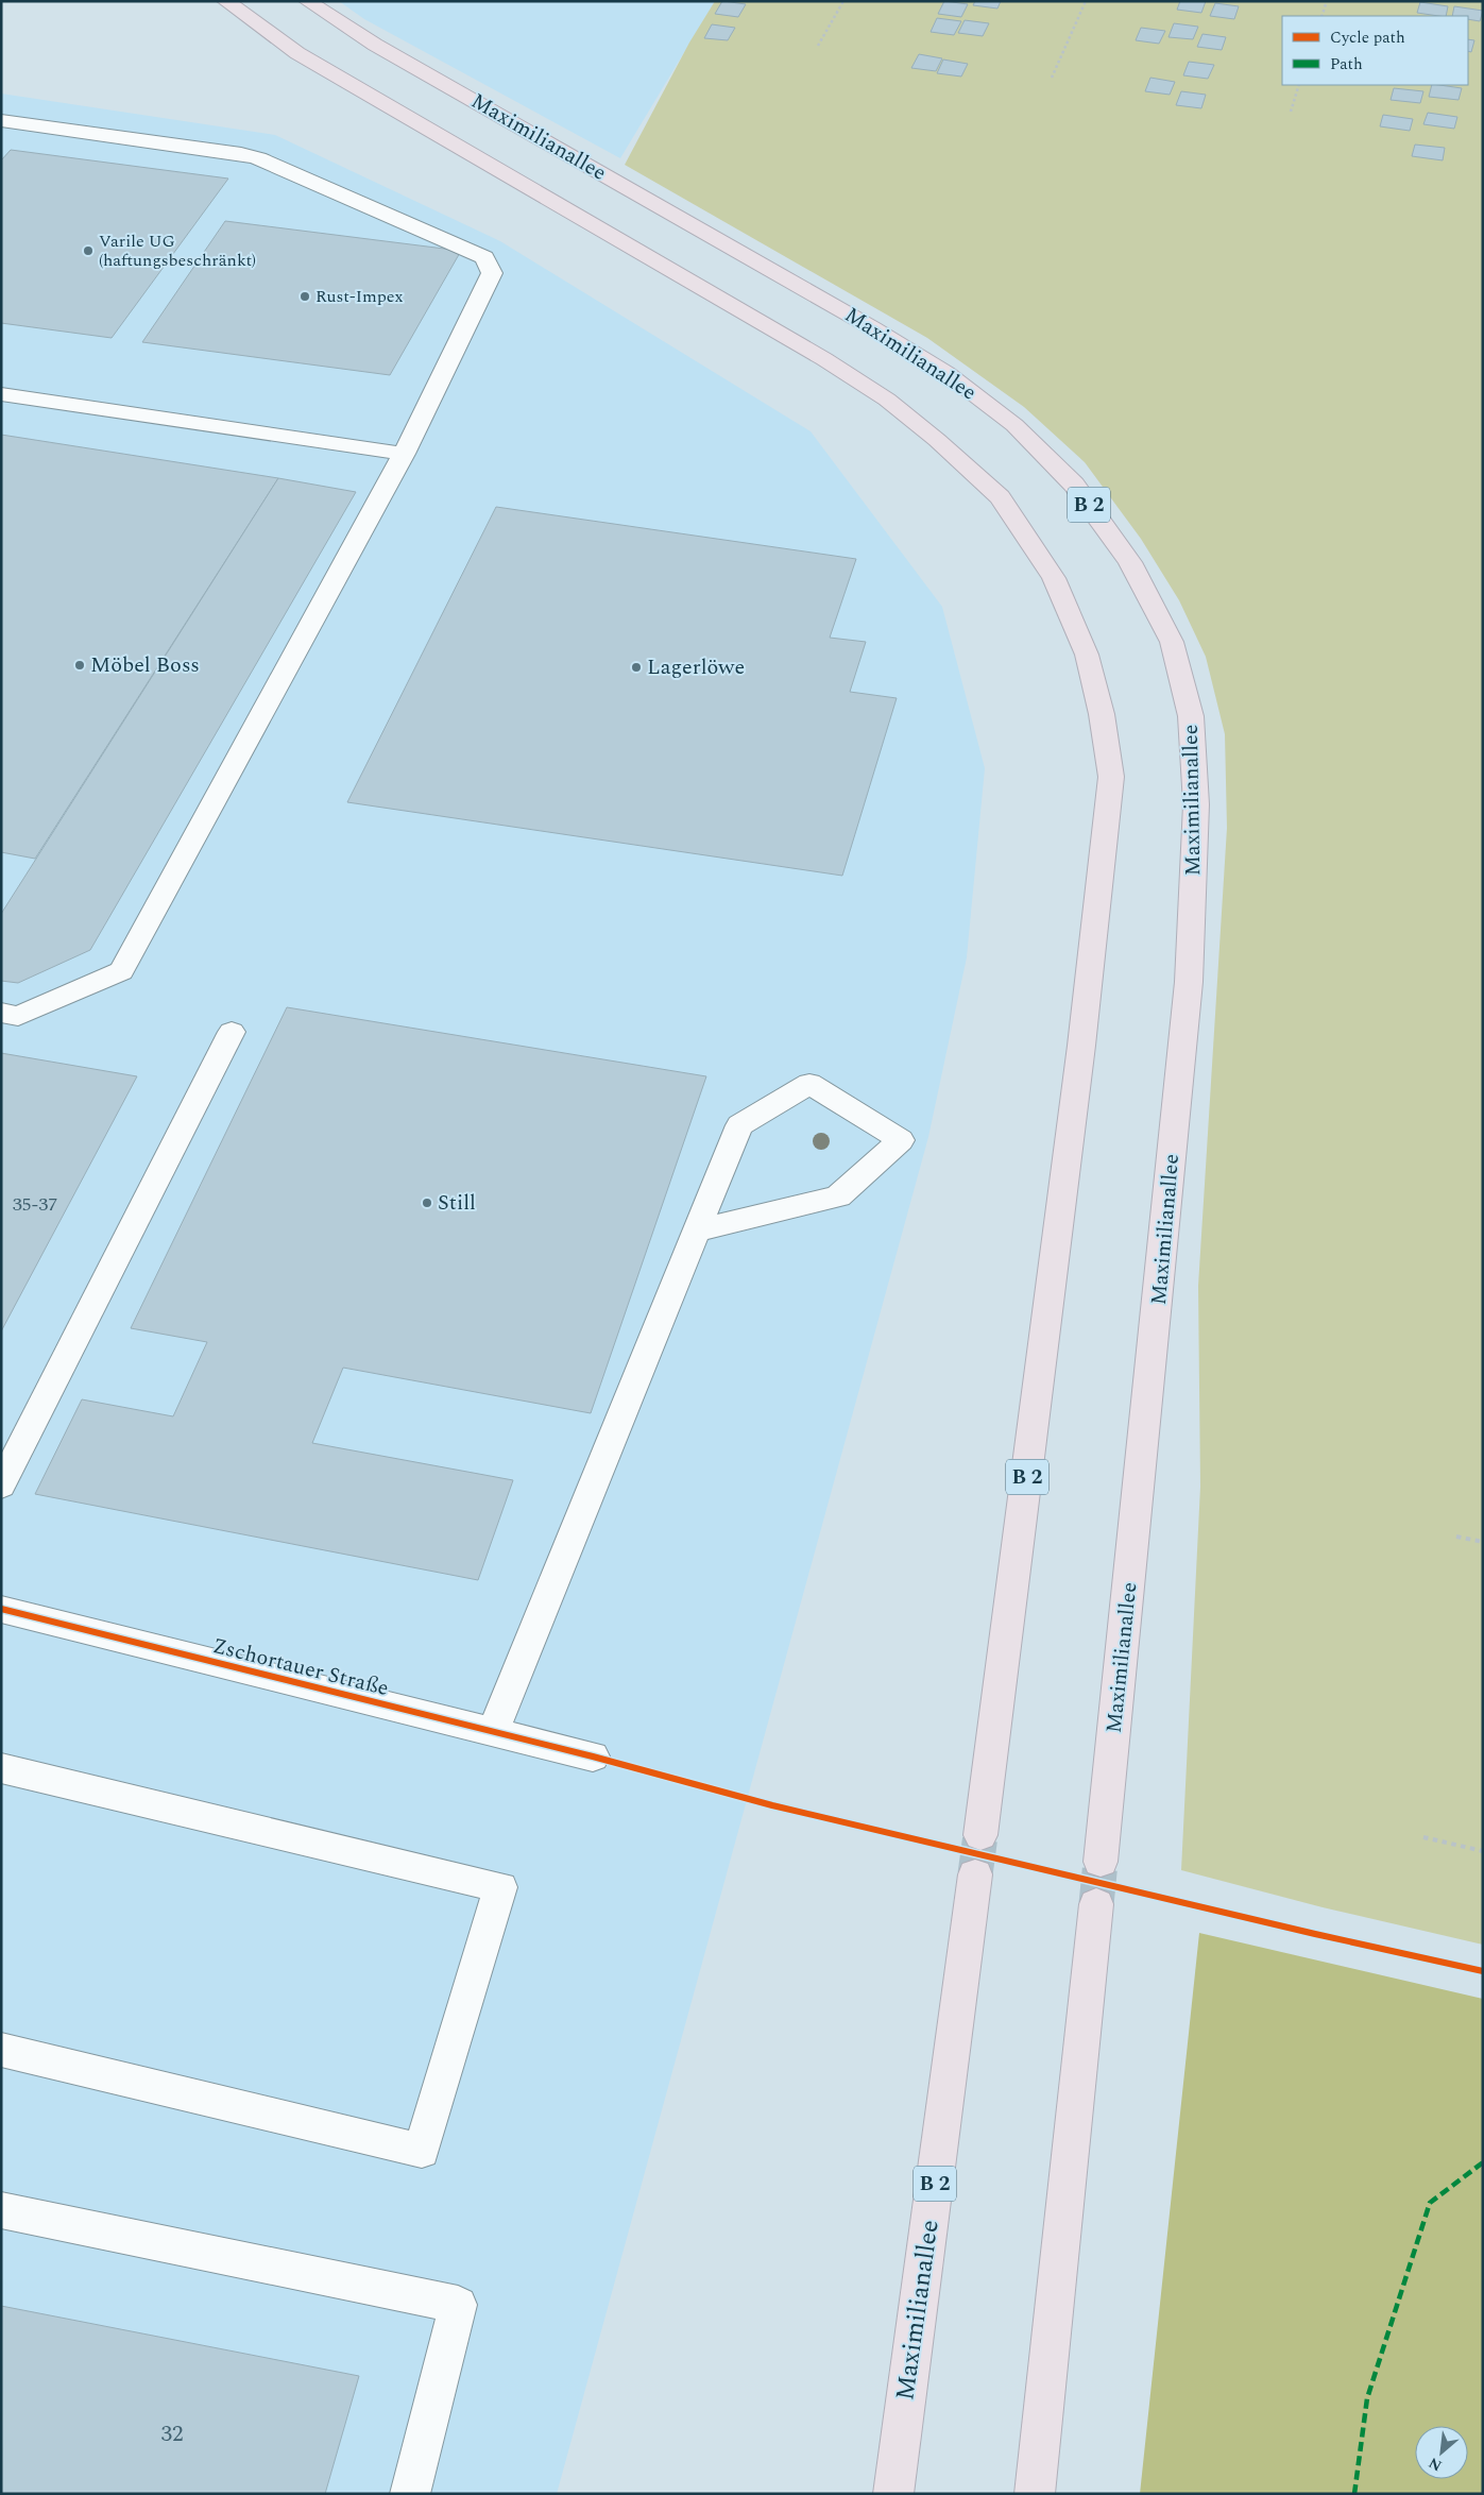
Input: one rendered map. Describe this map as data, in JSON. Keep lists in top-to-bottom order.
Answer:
{
  "streets": {
    "highway": ["Maximilianallee", "B 2"],
    "street": ["Zschortauer Straße"]
  },
  "places": [
    "Varile UG (haftungsbeschränkt)",
    "Rust-Impex",
    "Möbel Boss",
    "Lagerlöwe",
    "Still"
  ],
  "house_numbers": ["35-37", "32"],
  "legend": ["Cycle path", "Path"],
  "north": "bottom left"
}
